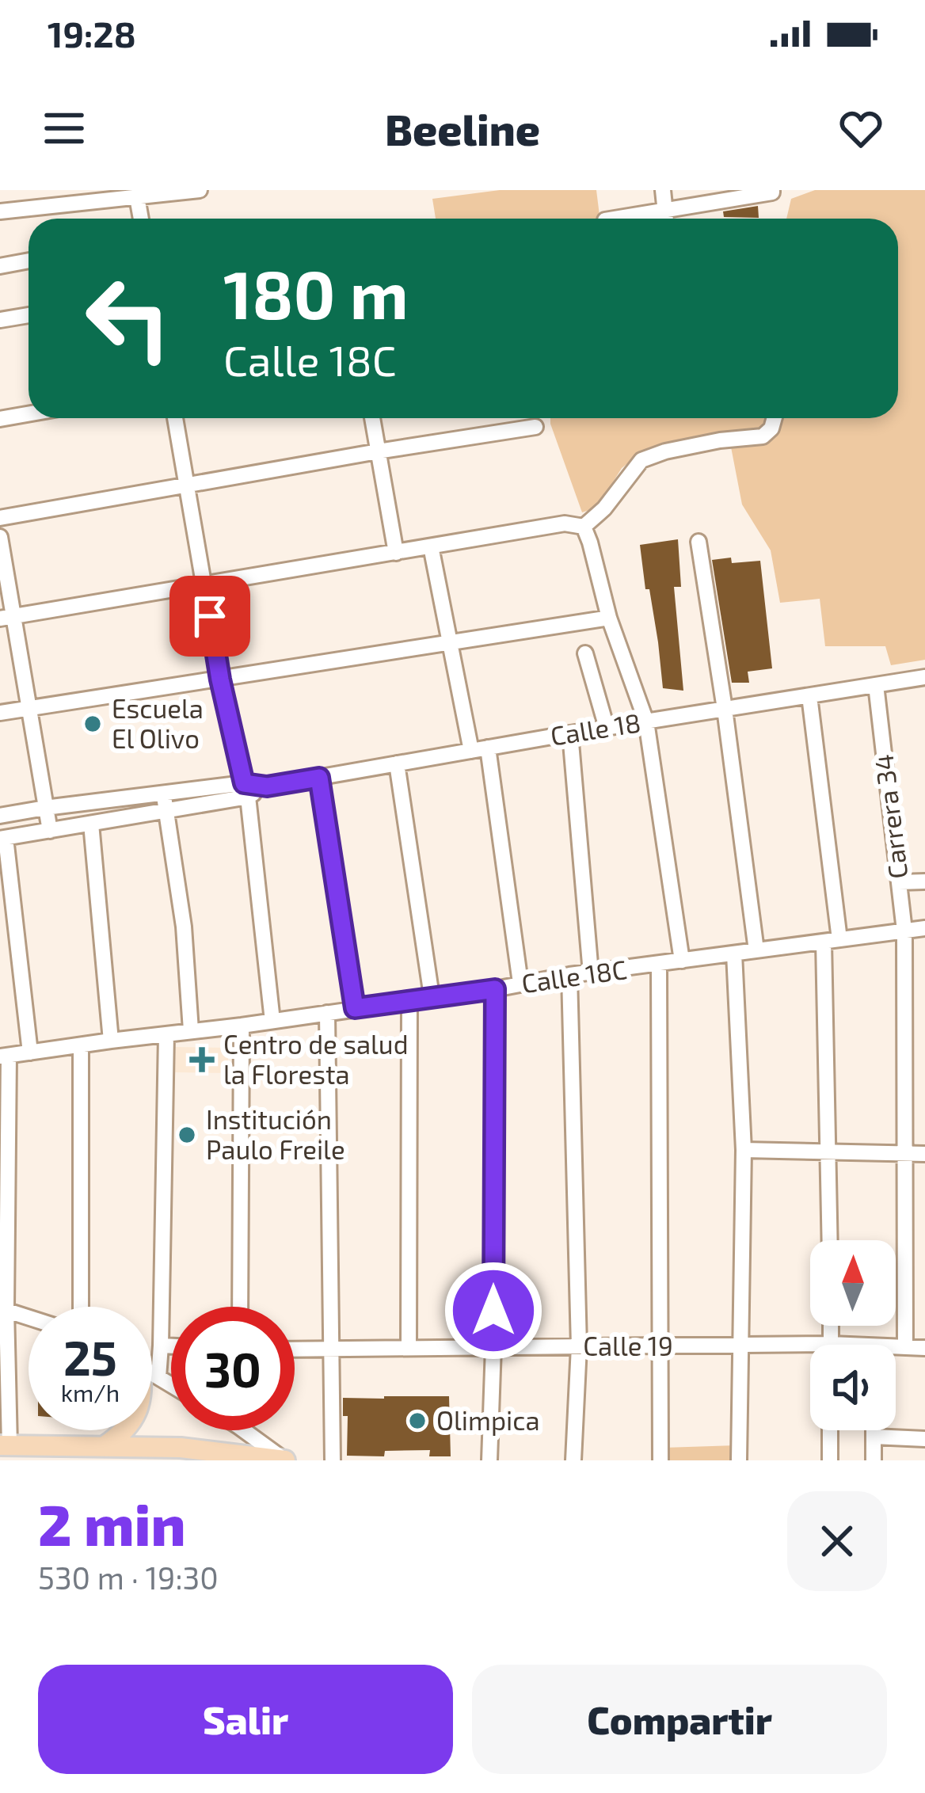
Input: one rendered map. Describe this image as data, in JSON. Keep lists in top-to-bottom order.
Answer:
{
  "streets": {
    "street": [
      "Calle 18",
      "Carrera 34",
      "Calle 18C",
      "Calle 19"
    ]
  },
  "crossings": [
    ["Calle 18", "Carrera 34"],
    ["Calle 18", "Calle 18C"],
    ["Carrera 34", "Calle 18C"],
    ["Carrera 34", "Calle 19"]
  ],
  "places": {
    "other": ["Escuela El Olivo", "Institución Paulo Freile", "Olimpica"],
    "health": ["Centro de salud la Floresta"]
  },
  "north": "top",
  "page": {
    "status": "19:28",
    "header": "Beeline",
    "turn": ["180 m", "Calle 18C"],
    "speed": "25 km/h",
    "limit": "30",
    "heading": ["2 min", "530 m · 19:30"],
    "buttons": ["Salir", "Compartir"]
  }
}
